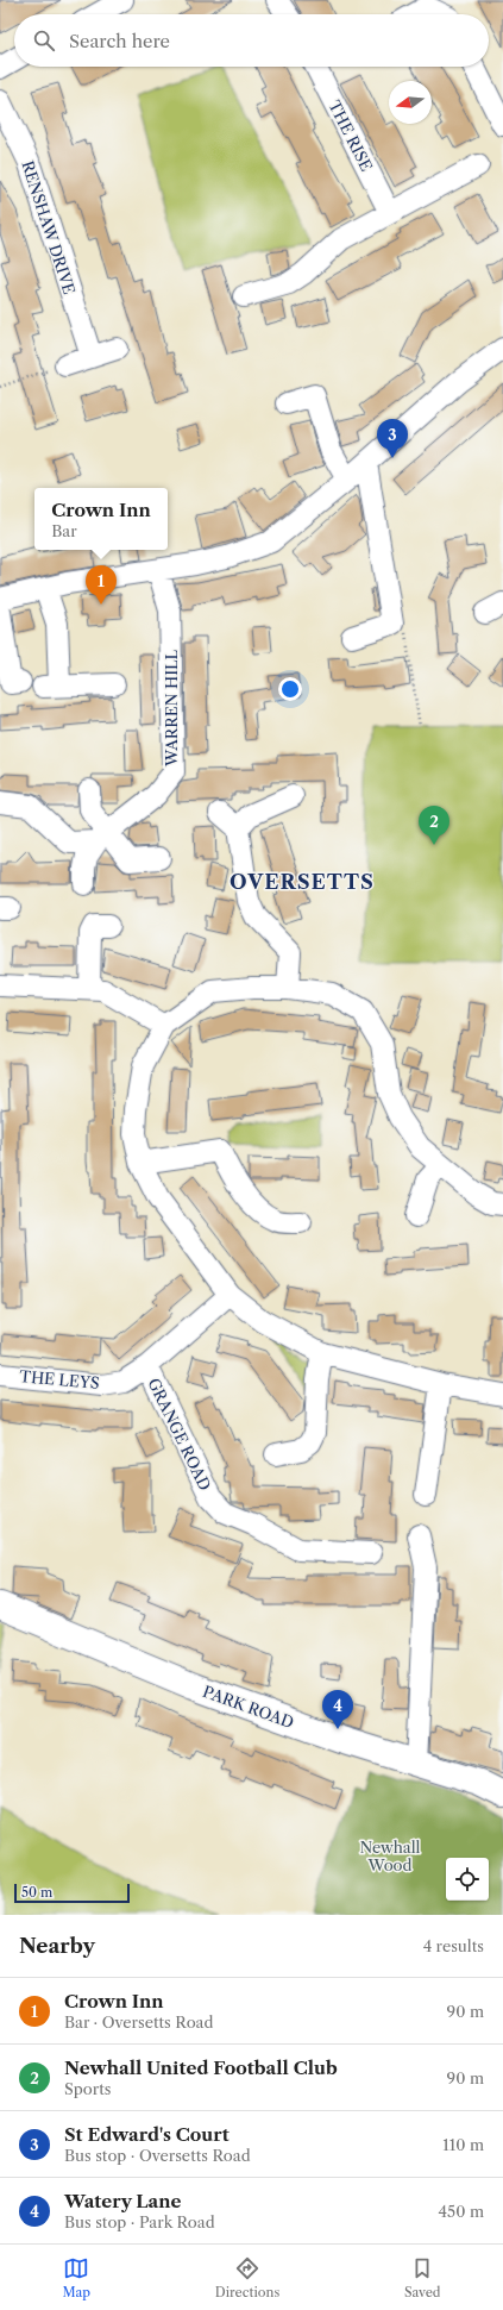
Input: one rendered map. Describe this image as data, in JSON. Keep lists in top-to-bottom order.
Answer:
{
  "streets": {
    "main road": ["PARK ROAD"],
    "street": [
      "THE RISE",
      "RENSHAW DRIVE",
      "WARREN HILL",
      "THE LEYS",
      "GRANGE ROAD"
    ]
  },
  "crossings": [
    ["THE LEYS", "GRANGE ROAD"]
  ],
  "districts": ["OVERSETTS"],
  "parks": ["Newhall Wood"],
  "scale_bar": "50 m",
  "north": "left",
  "page": {
    "search": "Search here",
    "pins": [
      "3",
      "1",
      "2",
      "4"
    ],
    "popup": ["Crown Inn", "Bar"],
    "scale": "50 m",
    "heading": ["Nearby", "4 results"],
    "list": [
      {
        "mark": "1",
        "name": "Crown Inn",
        "note": "Bar · Oversetts Road",
        "value": "90 m"
      },
      {
        "mark": "2",
        "name": "Newhall United Football Club",
        "note": "Sports",
        "value": "90 m"
      },
      {
        "mark": "3",
        "name": "St Edward's Court",
        "note": "Bus stop · Oversetts Road",
        "value": "110 m"
      },
      {
        "mark": "4",
        "name": "Watery Lane",
        "note": "Bus stop · Park Road",
        "value": "450 m"
      }
    ],
    "nav": ["Map", "Directions", "Saved"]
  }
}
